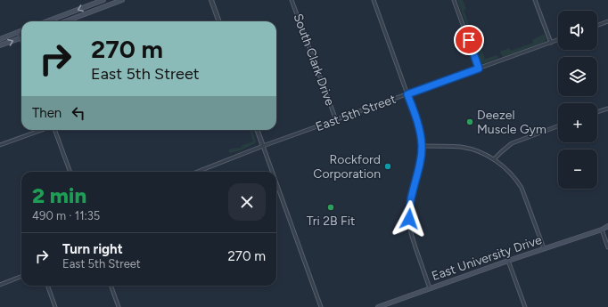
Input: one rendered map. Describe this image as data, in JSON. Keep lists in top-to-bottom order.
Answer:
{
  "streets": {
    "main road": ["East University Drive"],
    "street": ["South Clark Drive", "East 5th Street"]
  },
  "crossings": [
    ["South Clark Drive", "East 5th Street"]
  ],
  "places": ["Deezel Muscle Gym", "Rockford Corporation", "Tri 2B Fit"],
  "page": {
    "map_buttons": ["+", "−"],
    "turn": ["270 m", "East 5th Street"],
    "then": "Then",
    "heading": ["2 min", "490 m · 11:35"],
    "list": [
      {
        "name": "Turn right",
        "note": "East 5th Street",
        "value": "270 m"
      }
    ]
  }
}
